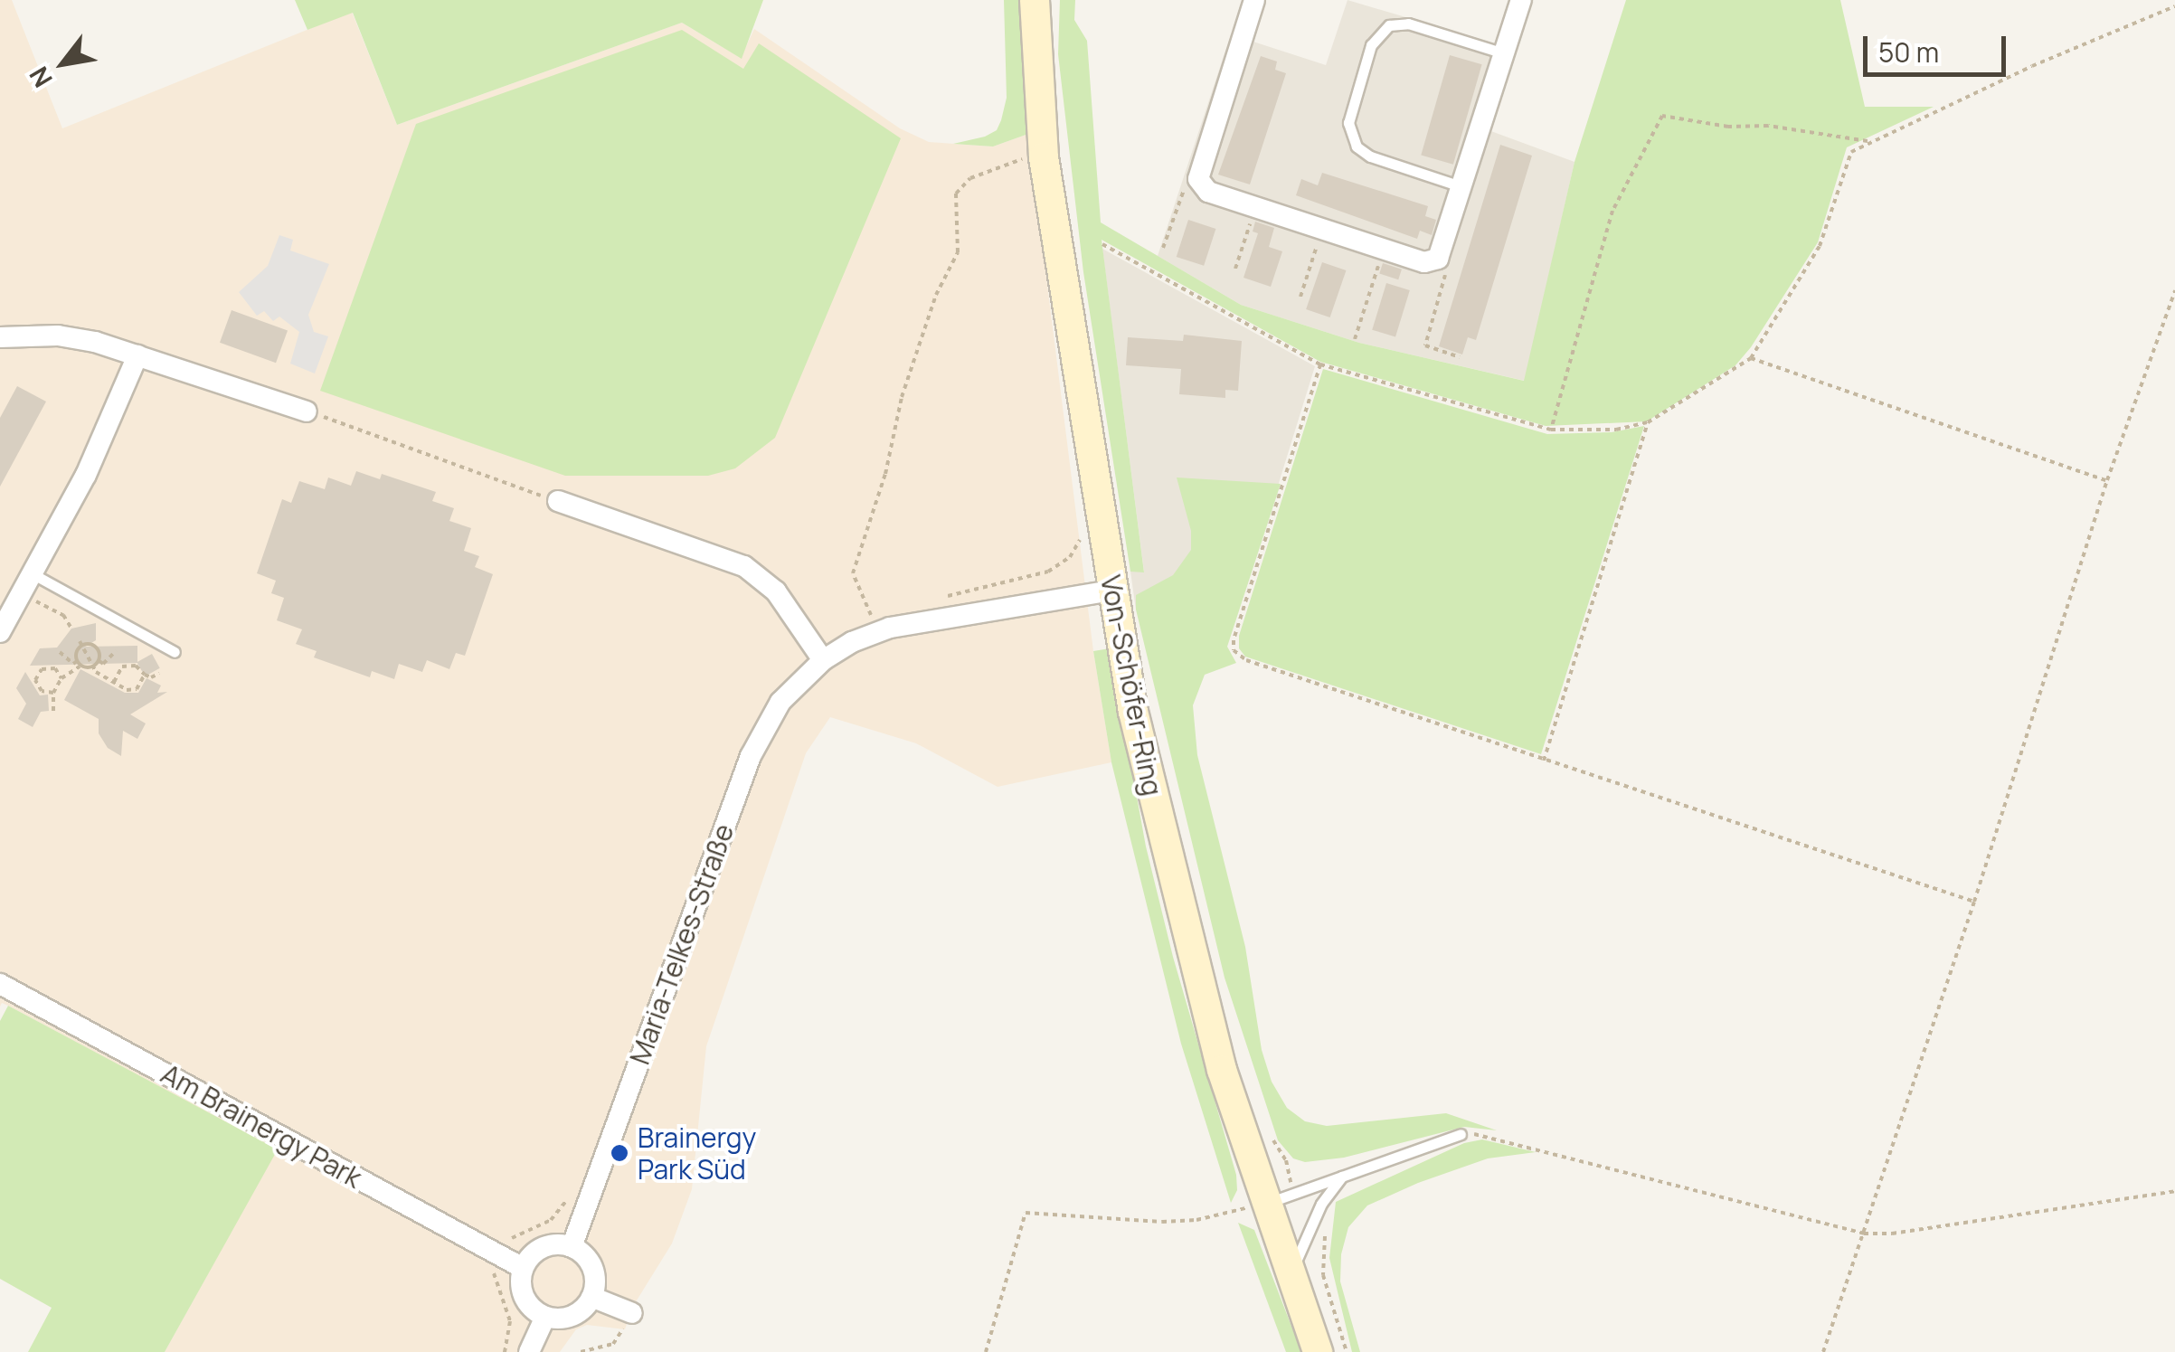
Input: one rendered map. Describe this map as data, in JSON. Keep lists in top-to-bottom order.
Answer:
{
  "streets": {
    "main road": ["Von-Schöfer-Ring"],
    "street": ["Maria-Telkes-Straße", "Am Brainergy Park"]
  },
  "crossings": [
    ["Von-Schöfer-Ring", "Maria-Telkes-Straße"],
    ["Maria-Telkes-Straße", "Am Brainergy Park"]
  ],
  "places": ["Brainergy Park Süd"],
  "scale_bar": "50 m",
  "north": "bottom left"
}
